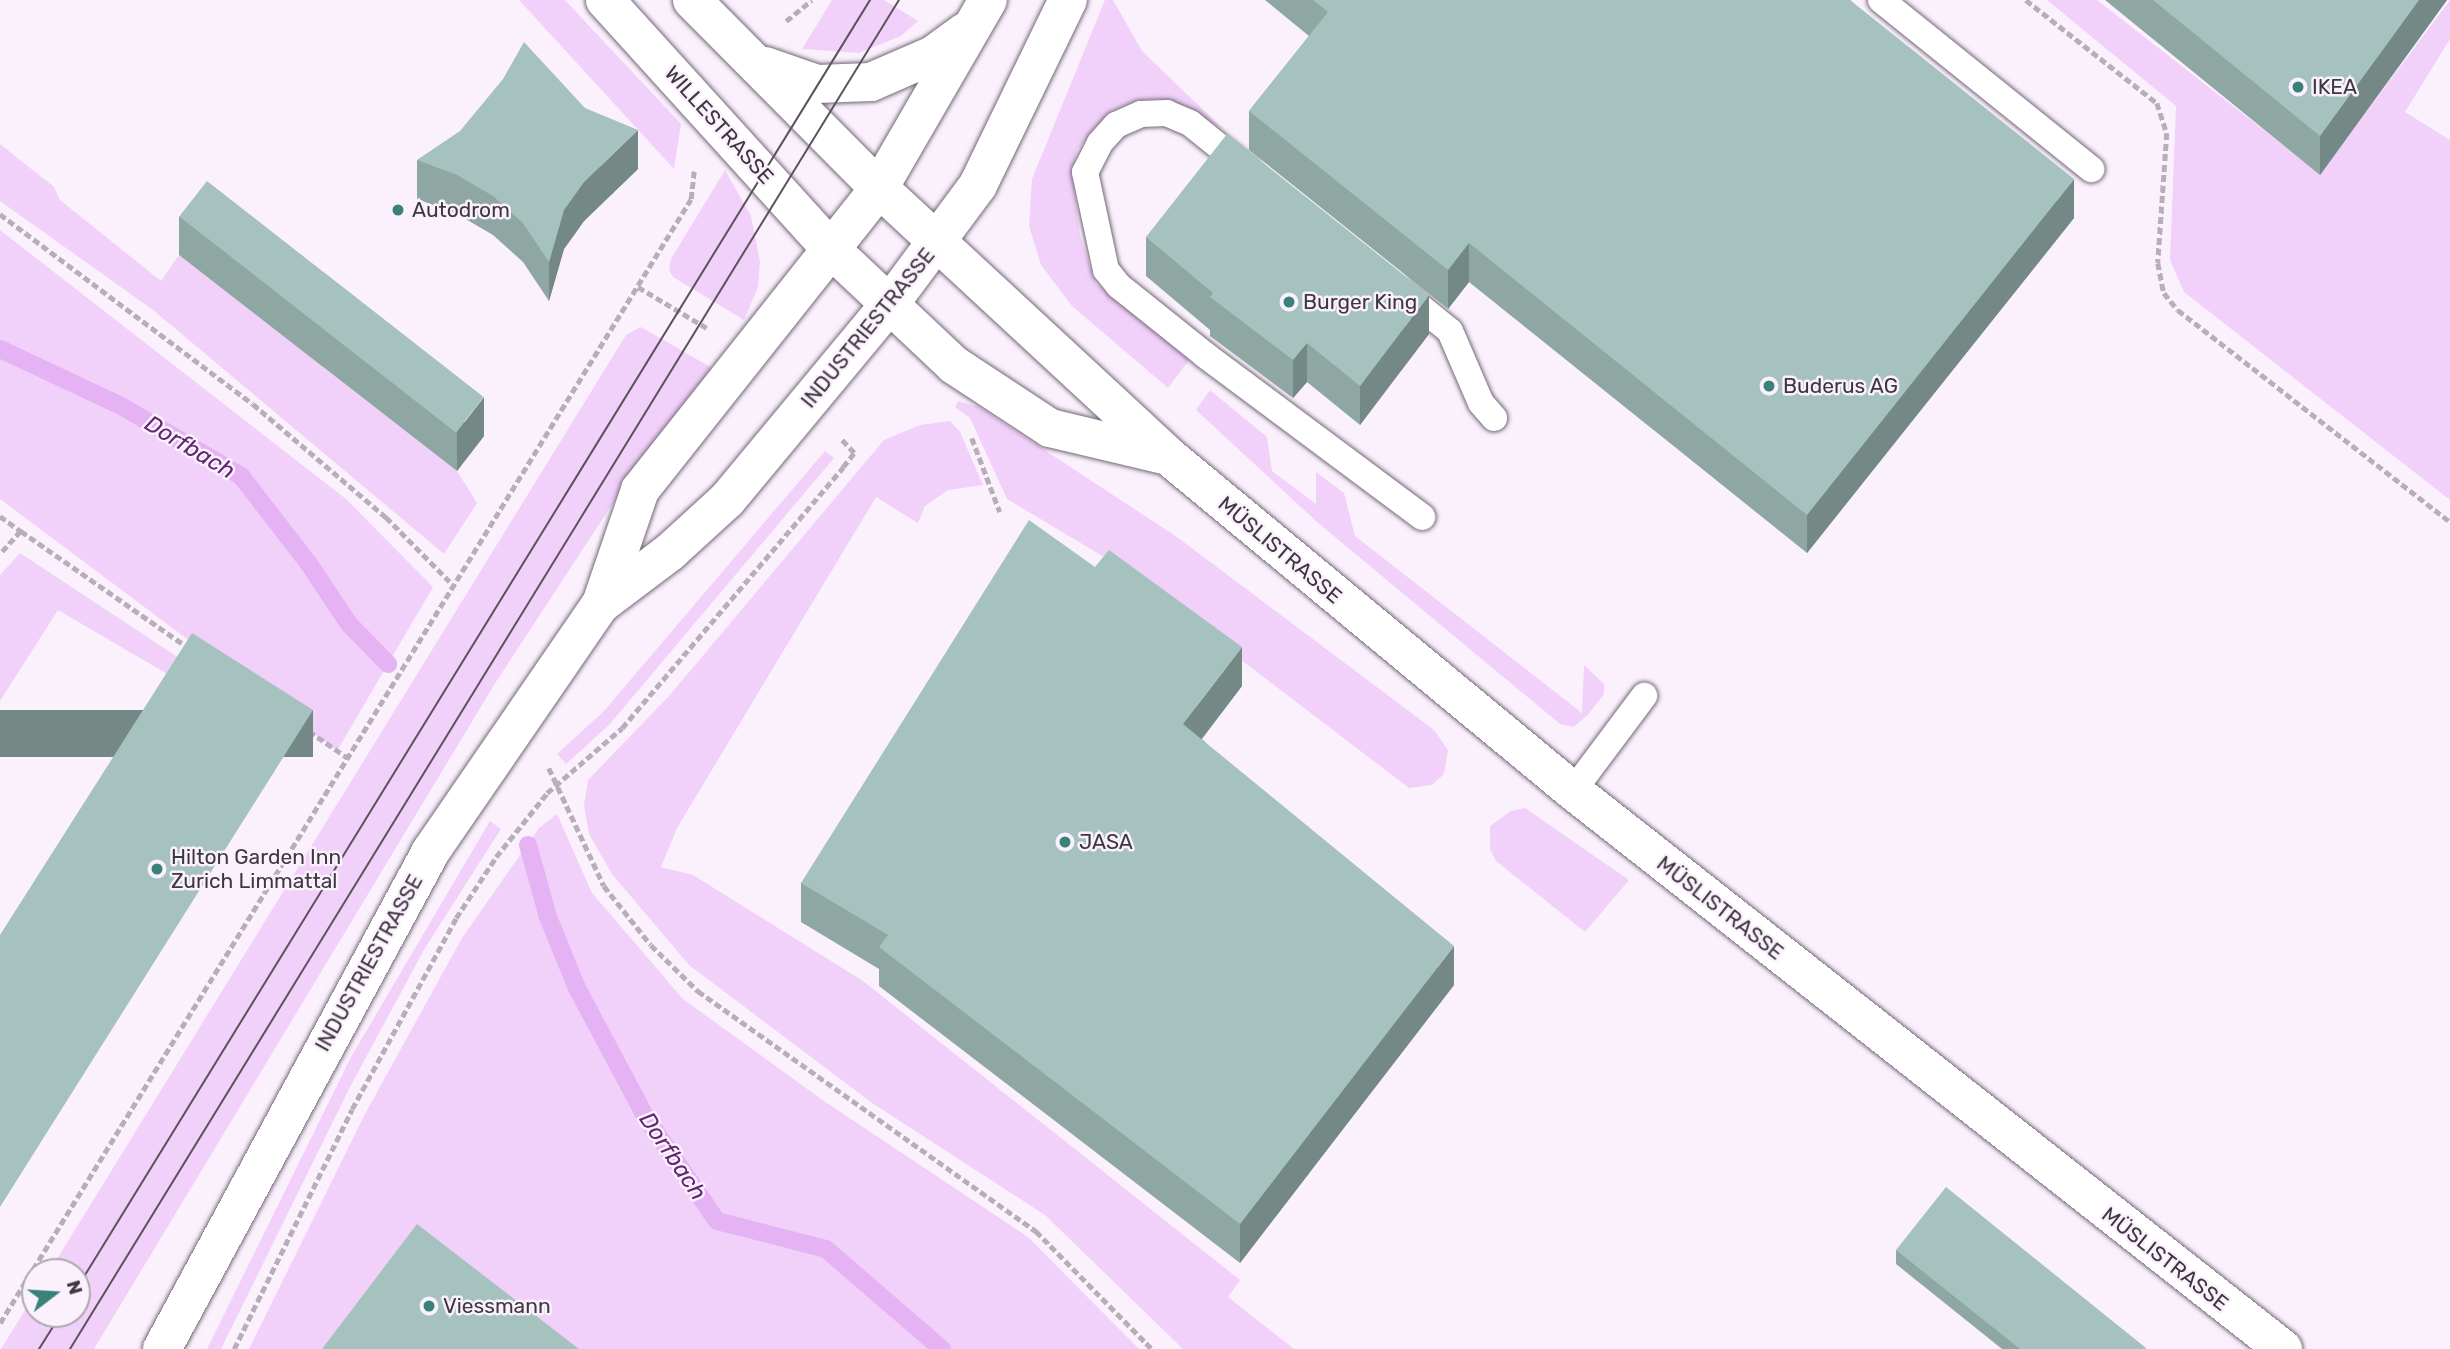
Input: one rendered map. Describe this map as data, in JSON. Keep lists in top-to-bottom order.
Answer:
{
  "streets": {
    "street": ["WILLESTRASSE", "INDUSTRIESTRASSE", "MÜSLISTRASSE"]
  },
  "crossings": [
    ["WILLESTRASSE", "INDUSTRIESTRASSE"],
    ["WILLESTRASSE", "MÜSLISTRASSE"],
    ["INDUSTRIESTRASSE", "MÜSLISTRASSE"]
  ],
  "water": ["Dorfbach"],
  "places": [
    "IKEA",
    "Autodrom",
    "Burger King",
    "Buderus AG",
    "JASA",
    "Hilton Garden Inn Zurich Limmattal",
    "Viessmann"
  ],
  "north": "right"
}
